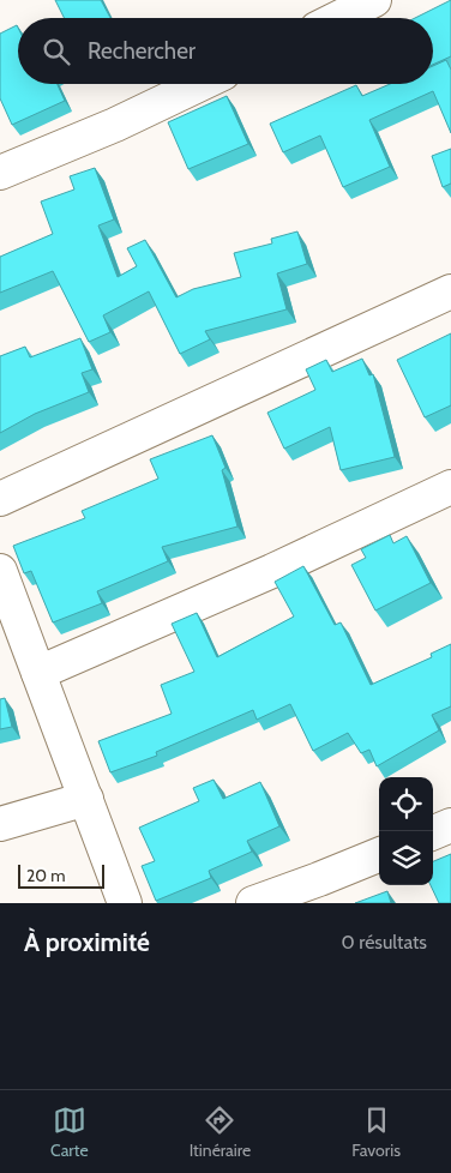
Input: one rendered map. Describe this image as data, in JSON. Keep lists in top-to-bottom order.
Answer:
{
  "scale_bar": "20 m",
  "page": {
    "search": "Rechercher",
    "scale": "20 m",
    "heading": ["À proximité", "0 résultats"],
    "nav": ["Carte", "Itinéraire", "Favoris"]
  }
}
